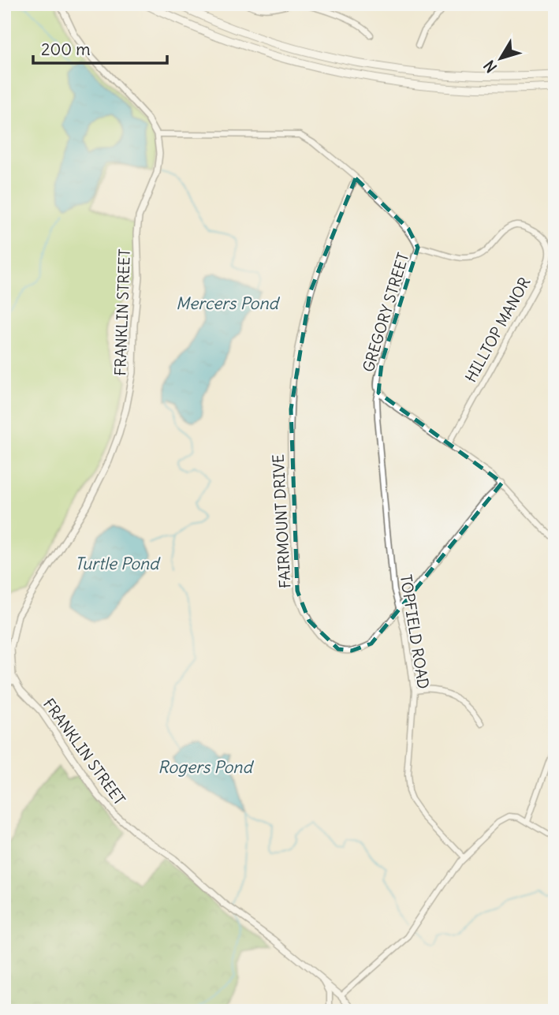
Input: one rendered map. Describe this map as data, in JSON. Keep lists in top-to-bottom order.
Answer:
{
  "streets": {
    "main road": ["FRANKLIN STREET"],
    "street": [
      "GREGORY STREET",
      "HILLTOP MANOR",
      "FAIRMOUNT DRIVE",
      "TOPFIELD ROAD"
    ]
  },
  "crossings": [
    ["FRANKLIN STREET", "GREGORY STREET"],
    ["GREGORY STREET", "HILLTOP MANOR"],
    ["GREGORY STREET", "FAIRMOUNT DRIVE"],
    ["GREGORY STREET", "TOPFIELD ROAD"],
    ["FAIRMOUNT DRIVE", "TOPFIELD ROAD"]
  ],
  "water": ["Mercers Pond", "Turtle Pond", "Rogers Pond"],
  "scale_bar": "200 m",
  "north": "bottom left"
}
